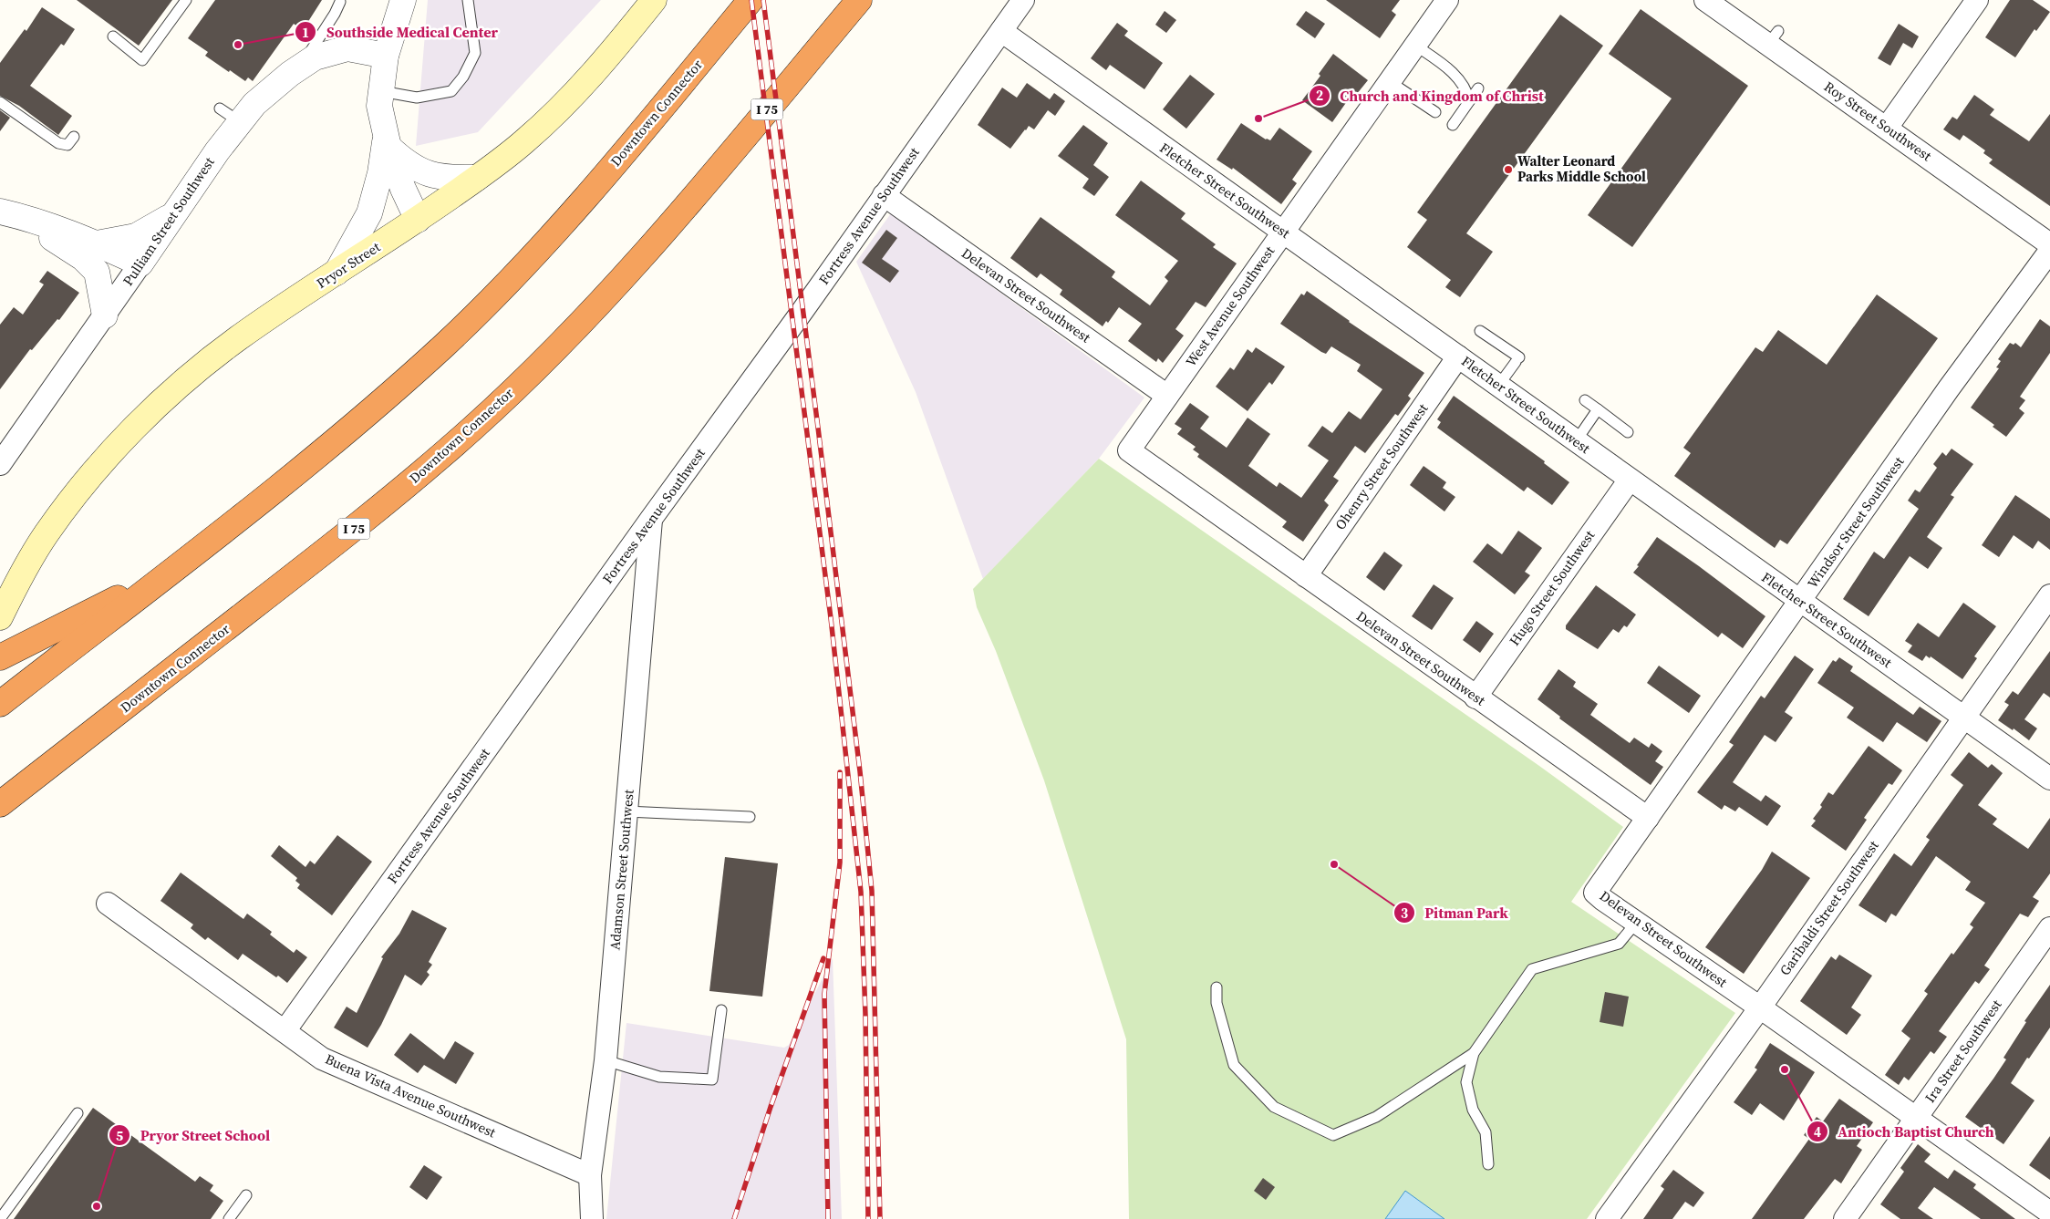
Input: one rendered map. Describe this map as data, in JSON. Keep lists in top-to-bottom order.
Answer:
{
  "streets": {
    "highway": ["I 75", "Downtown Connector"],
    "main road": ["Pryor Street"],
    "street": [
      "Roy Street Southwest",
      "Fletcher Street Southwest",
      "Fortress Avenue Southwest",
      "Pulliam Street Southwest",
      "Delevan Street Southwest",
      "West Avenue Southwest",
      "Ohenry Street Southwest",
      "Windsor Street Southwest",
      "Hugo Street Southwest",
      "Adamson Street Southwest",
      "Garibaldi Street Southwest",
      "Ira Street Southwest",
      "Buena Vista Avenue Southwest"
    ]
  },
  "crossings": [
    ["Fletcher Street Southwest", "Fortress Avenue Southwest"],
    ["Fletcher Street Southwest", "West Avenue Southwest"],
    ["Fletcher Street Southwest", "Ohenry Street Southwest"],
    ["Fletcher Street Southwest", "Windsor Street Southwest"],
    ["Fletcher Street Southwest", "Hugo Street Southwest"],
    ["Fletcher Street Southwest", "Garibaldi Street Southwest"],
    ["Fortress Avenue Southwest", "Delevan Street Southwest"],
    ["Fortress Avenue Southwest", "Adamson Street Southwest"],
    ["Fortress Avenue Southwest", "Buena Vista Avenue Southwest"],
    ["Delevan Street Southwest", "West Avenue Southwest"],
    ["Delevan Street Southwest", "Ohenry Street Southwest"],
    ["Delevan Street Southwest", "Windsor Street Southwest"],
    ["Delevan Street Southwest", "Hugo Street Southwest"],
    ["Delevan Street Southwest", "Garibaldi Street Southwest"],
    ["Delevan Street Southwest", "Ira Street Southwest"],
    ["Adamson Street Southwest", "Buena Vista Avenue Southwest"]
  ],
  "places": [
    "Southside Medical Center",
    "Church and Kingdom of Christ",
    "Walter Leonard Parks Middle School",
    "Pitman Park",
    "Antioch Baptist Church",
    "Pryor Street School"
  ]
}
